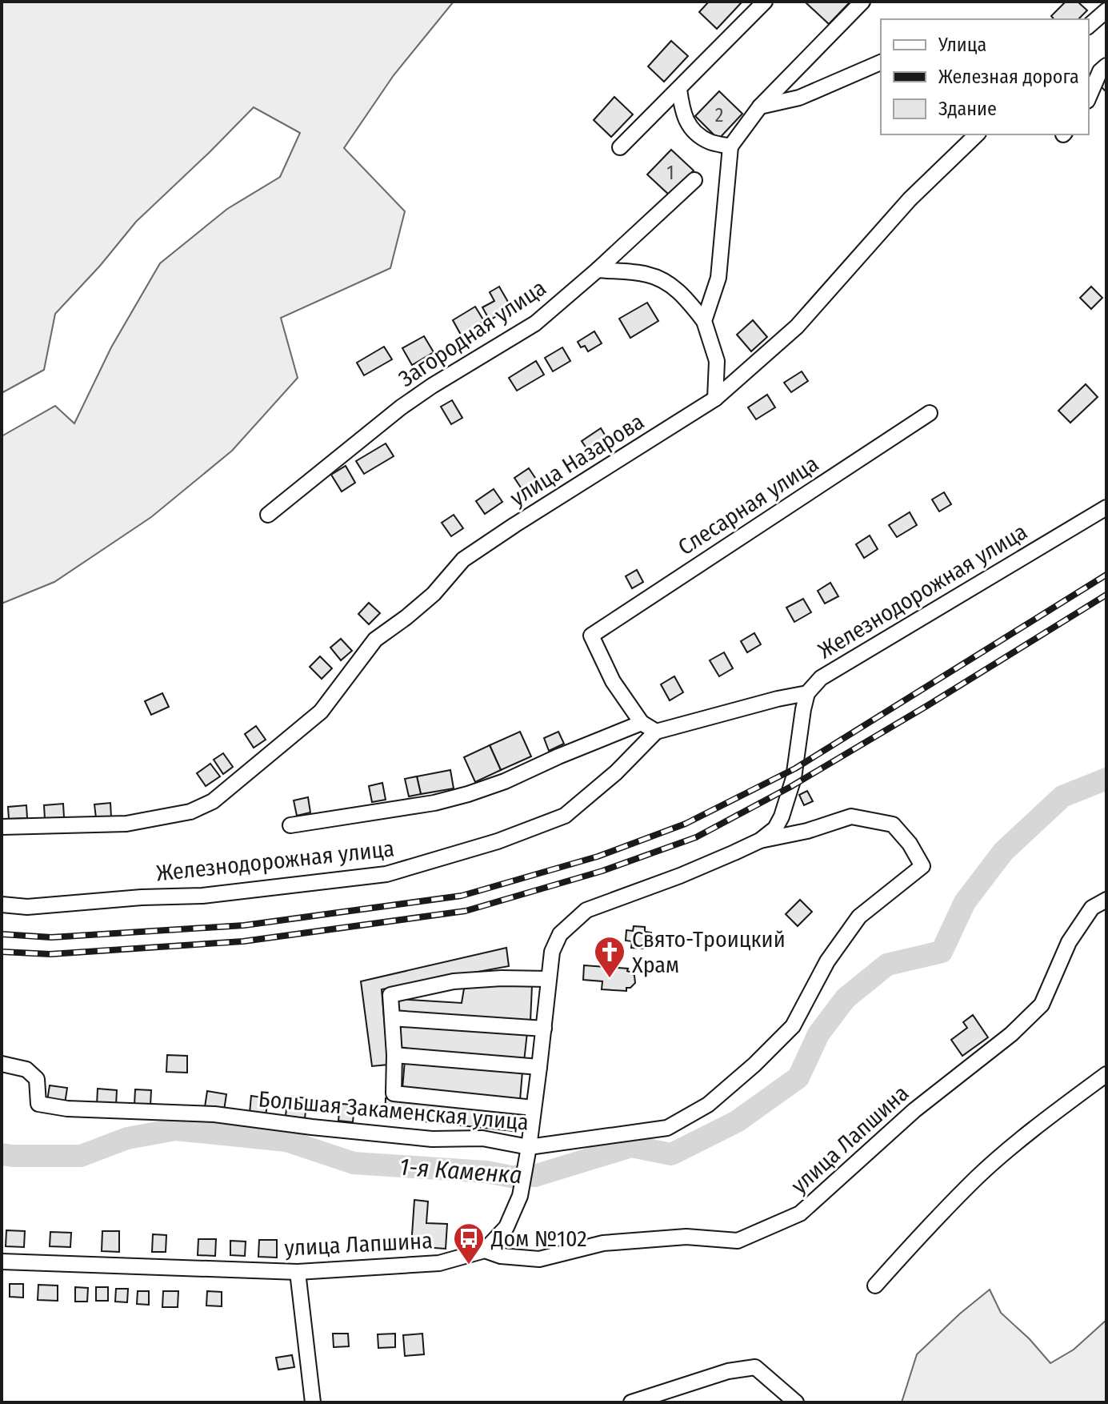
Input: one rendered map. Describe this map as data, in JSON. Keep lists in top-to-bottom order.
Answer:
{
  "streets": {
    "street": [
      "Загородная улица",
      "улица Назарова",
      "Слесарная улица",
      "Железнодорожная улица",
      "Большая Закаменская улица",
      "улица Лапшина"
    ]
  },
  "water": ["1-я Каменка"],
  "places": {
    "church": ["Свято-Троицкий Храм"],
    "bus stop": ["Дом №102"]
  },
  "house_numbers": ["2", "1"],
  "legend": ["Улица", "Железная дорога", "Здание"]
}
